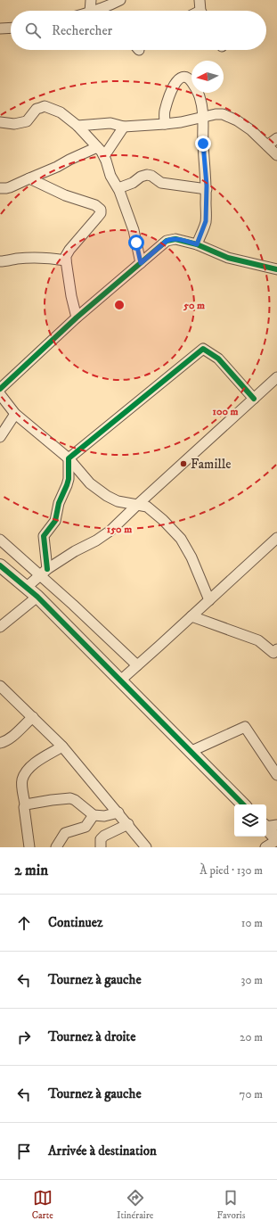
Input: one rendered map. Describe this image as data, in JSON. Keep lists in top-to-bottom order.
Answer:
{
  "places": ["Famille"],
  "north": "left",
  "page": {
    "search": "Rechercher",
    "heading": ["2 min", "À pied · 130 m"],
    "list": [
      ["Continuez", "10 m"],
      ["Tournez à gauche", "30 m"],
      ["Tournez à droite", "20 m"],
      ["Tournez à gauche", "70 m"],
      "Arrivée à destination"
    ],
    "nav": ["Carte", "Itinéraire", "Favoris"]
  },
  "rings": ["50 m", "100 m", "150 m"]
}
